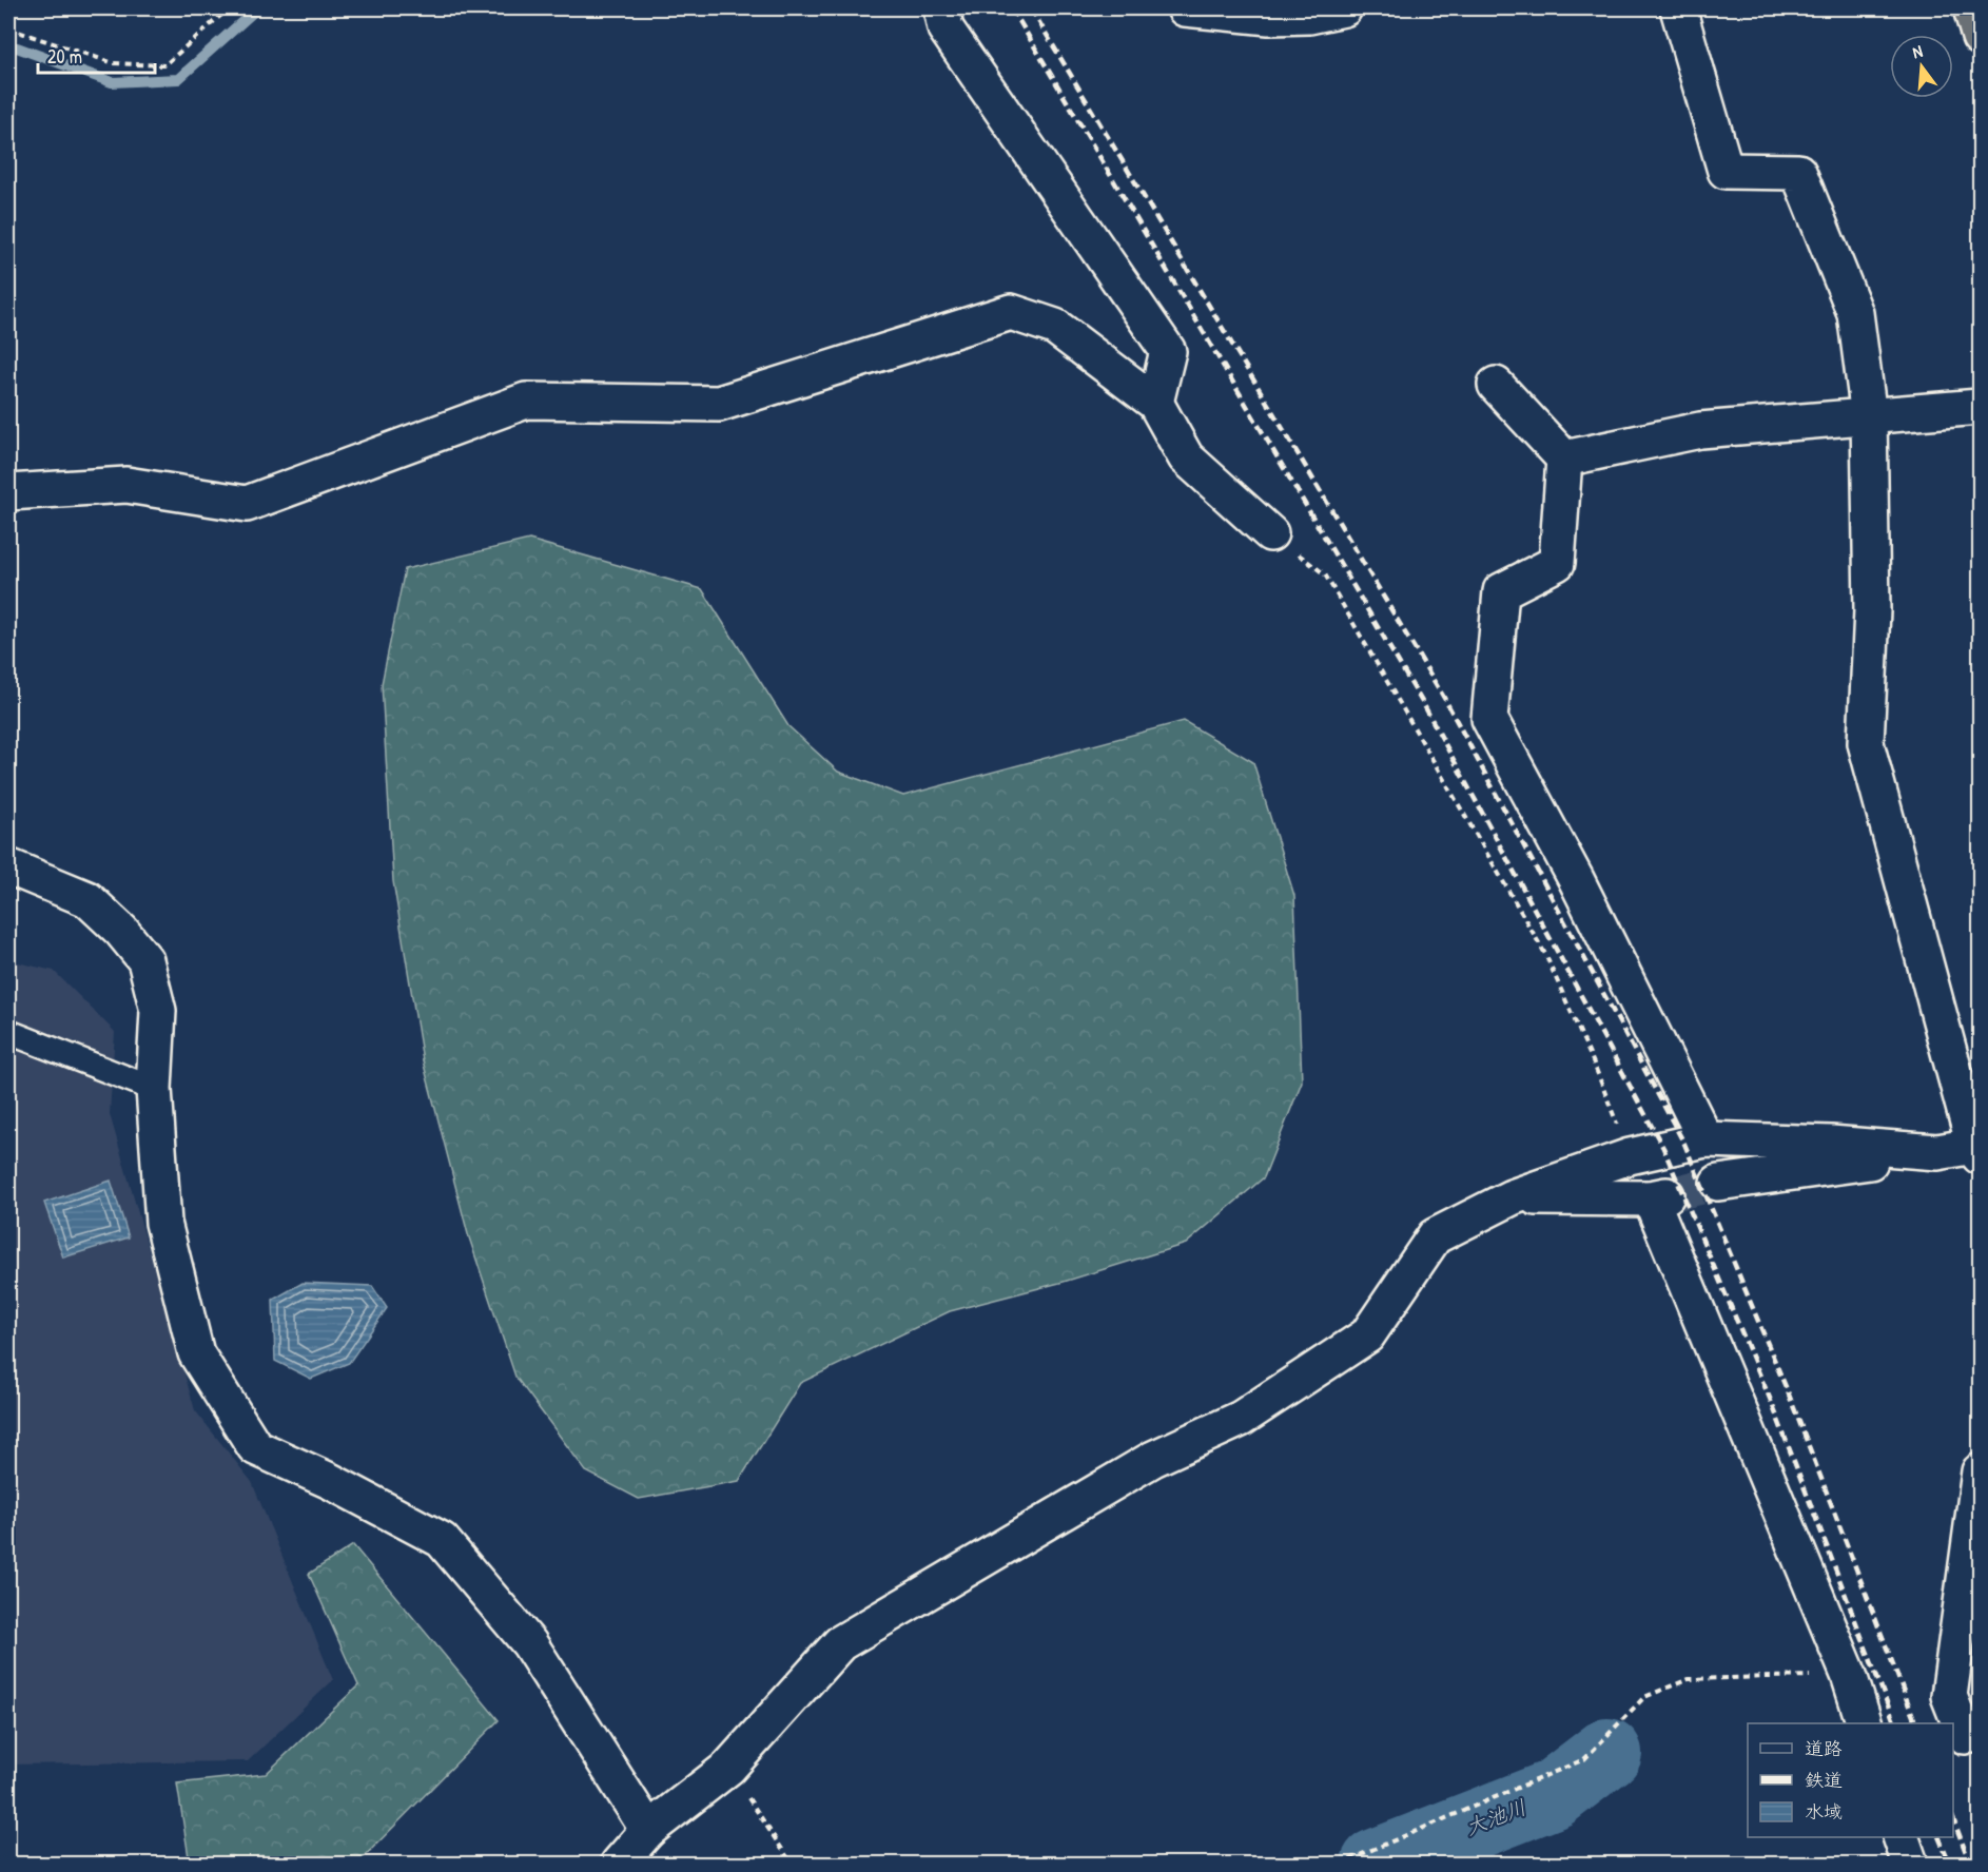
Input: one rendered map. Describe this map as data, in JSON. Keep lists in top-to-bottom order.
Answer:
{
  "water": ["大池川"],
  "legend": ["道路", "鉄道", "水域"],
  "scale_bar": "20 m",
  "north": "top"
}
